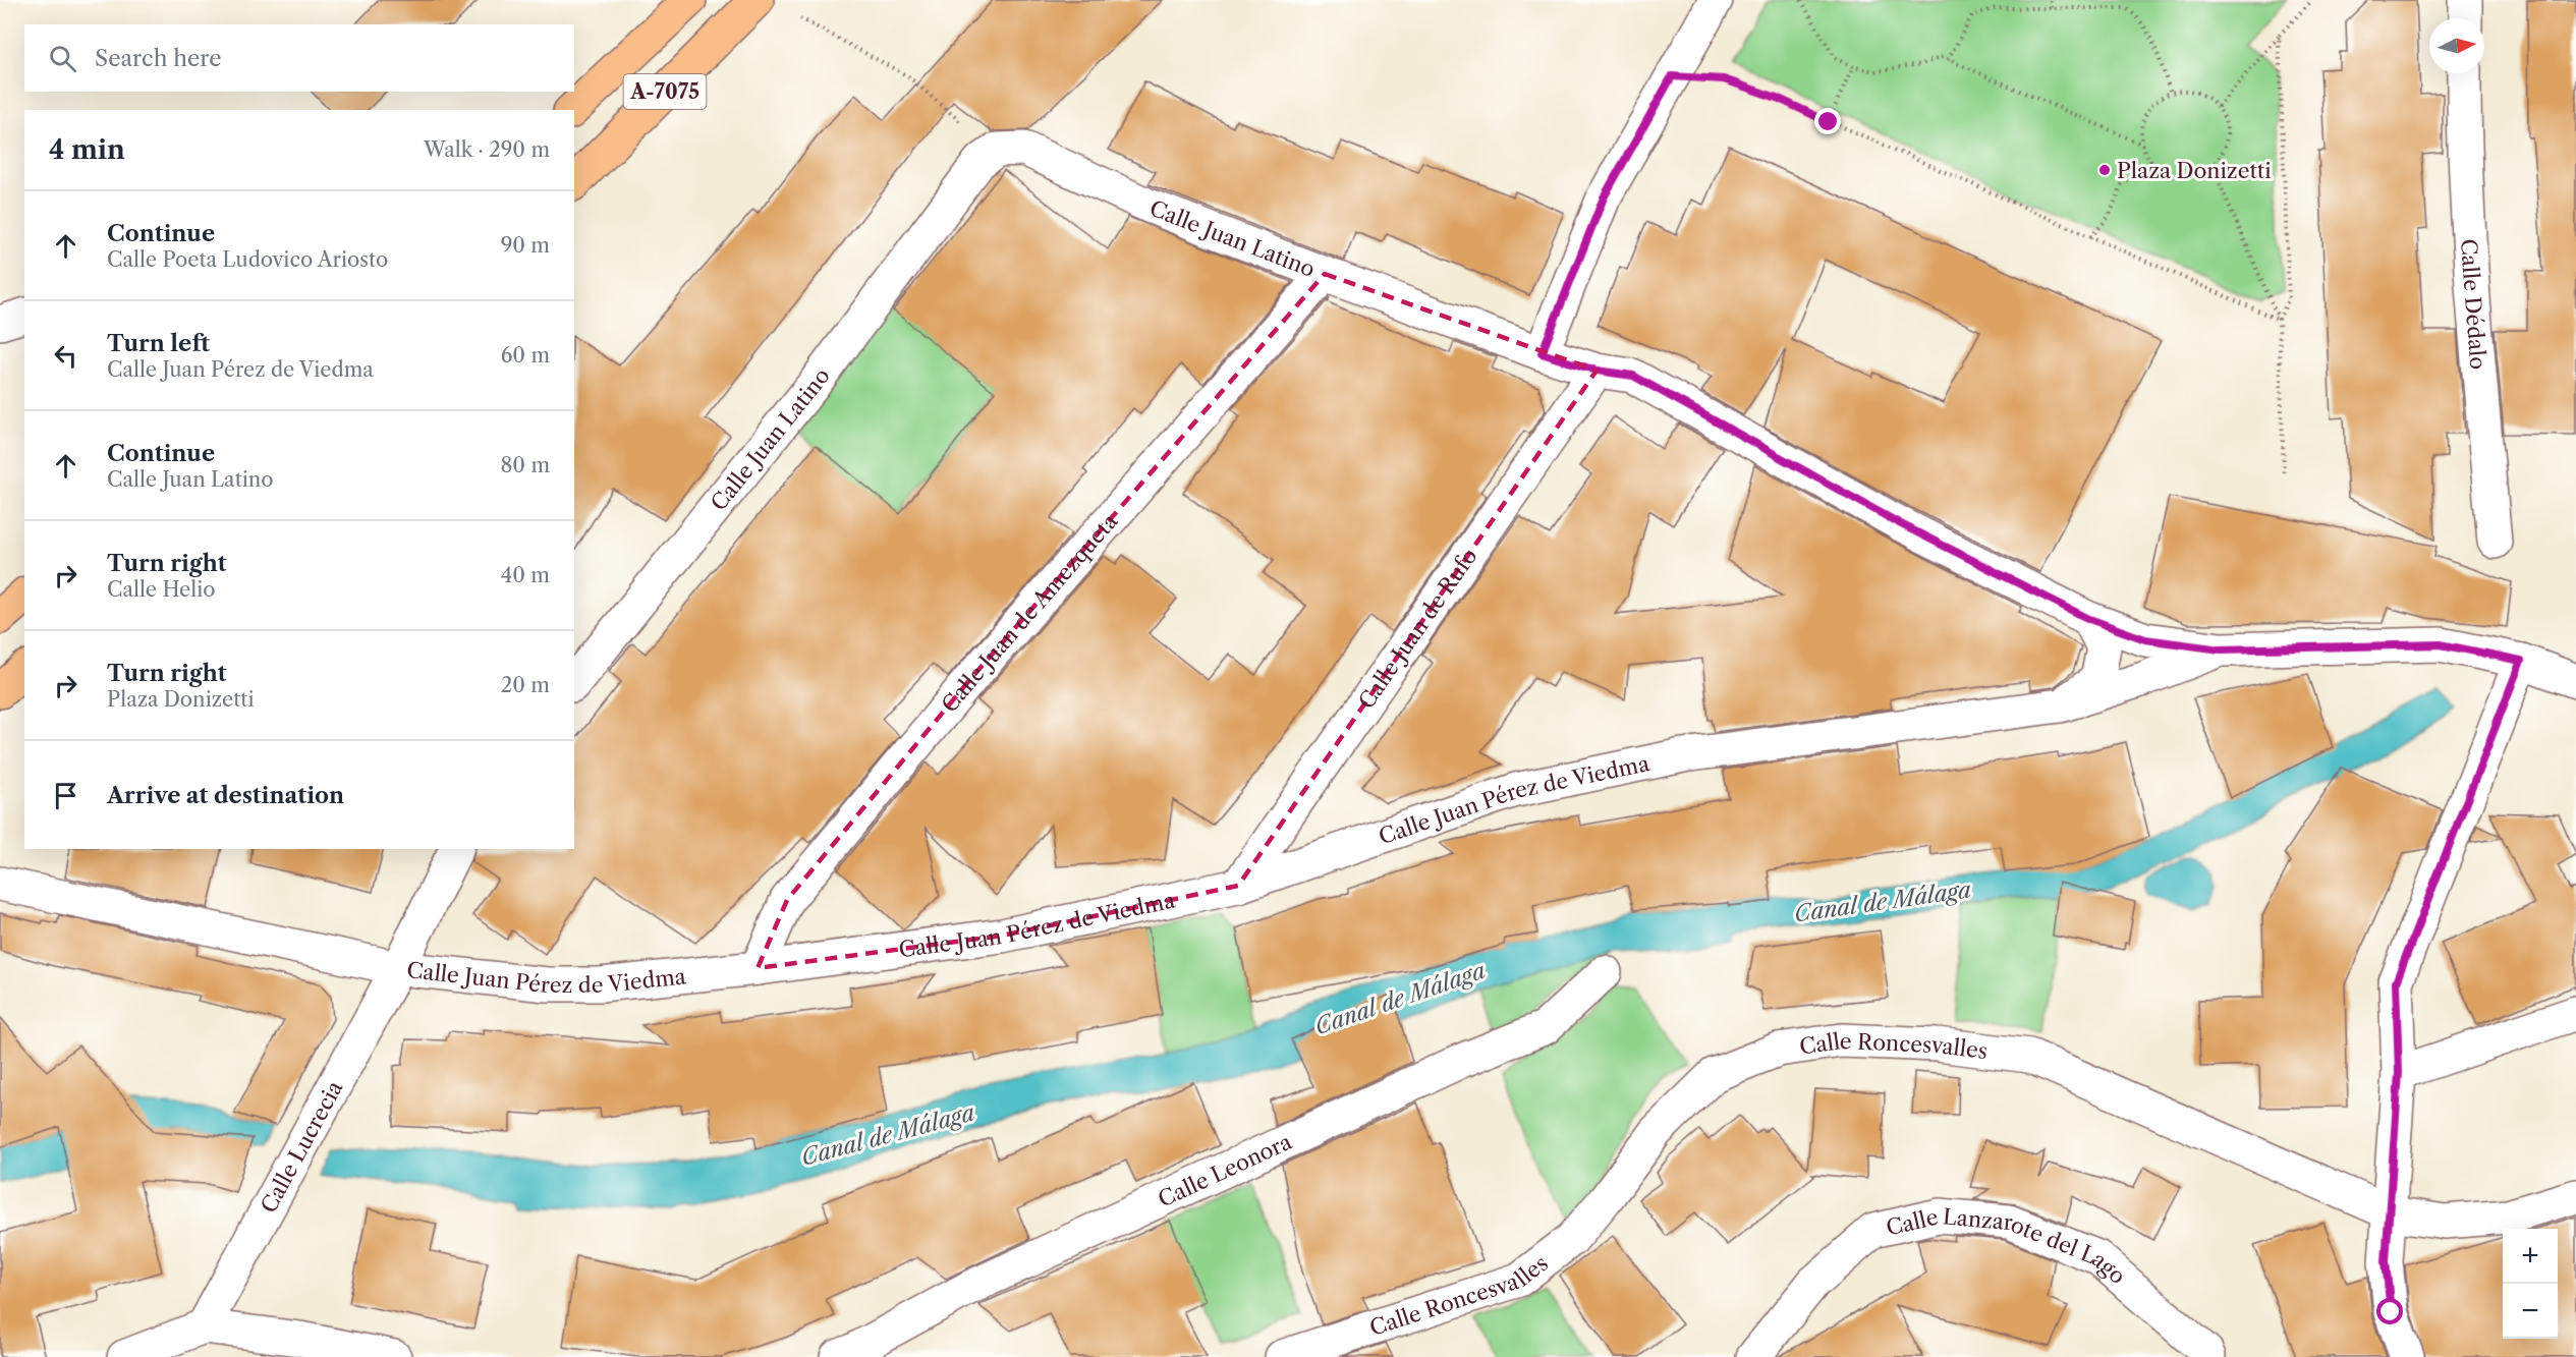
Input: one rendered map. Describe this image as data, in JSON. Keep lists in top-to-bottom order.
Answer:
{
  "streets": {
    "main road": ["A-7075"],
    "street": [
      "Calle Juan Latino",
      "Calle Dédalo",
      "Calle Juan de Amezqueta",
      "Calle Juan de Rufo",
      "Calle Juan Pérez de Viedma",
      "Calle Roncesvalles",
      "Calle Lucrecia",
      "Calle Leonora",
      "Calle Lanzarote del Lago"
    ]
  },
  "crossings": [
    ["Calle Juan Latino", "Calle Juan de Amezqueta"],
    ["Calle Juan Latino", "Calle Juan de Rufo"],
    ["Calle Juan Latino", "Calle Juan Pérez de Viedma"],
    ["Calle Juan de Amezqueta", "Calle Juan Pérez de Viedma"],
    ["Calle Juan de Rufo", "Calle Juan Pérez de Viedma"],
    ["Calle Juan Pérez de Viedma", "Calle Lucrecia"]
  ],
  "water": ["Canal de Málaga"],
  "places": ["Plaza Donizetti"],
  "north": "right",
  "page": {
    "search": "Search here",
    "heading": ["4 min", "Walk · 290 m"],
    "list": [
      ["Continue", "Calle Poeta Ludovico Ariosto", "90 m"],
      ["Turn left", "Calle Juan Pérez de Viedma", "60 m"],
      ["Continue", "Calle Juan Latino", "80 m"],
      ["Turn right", "Calle Helio", "40 m"],
      ["Turn right", "Plaza Donizetti", "20 m"],
      "Arrive at destination"
    ],
    "map_buttons": ["+", "−"]
  }
}
